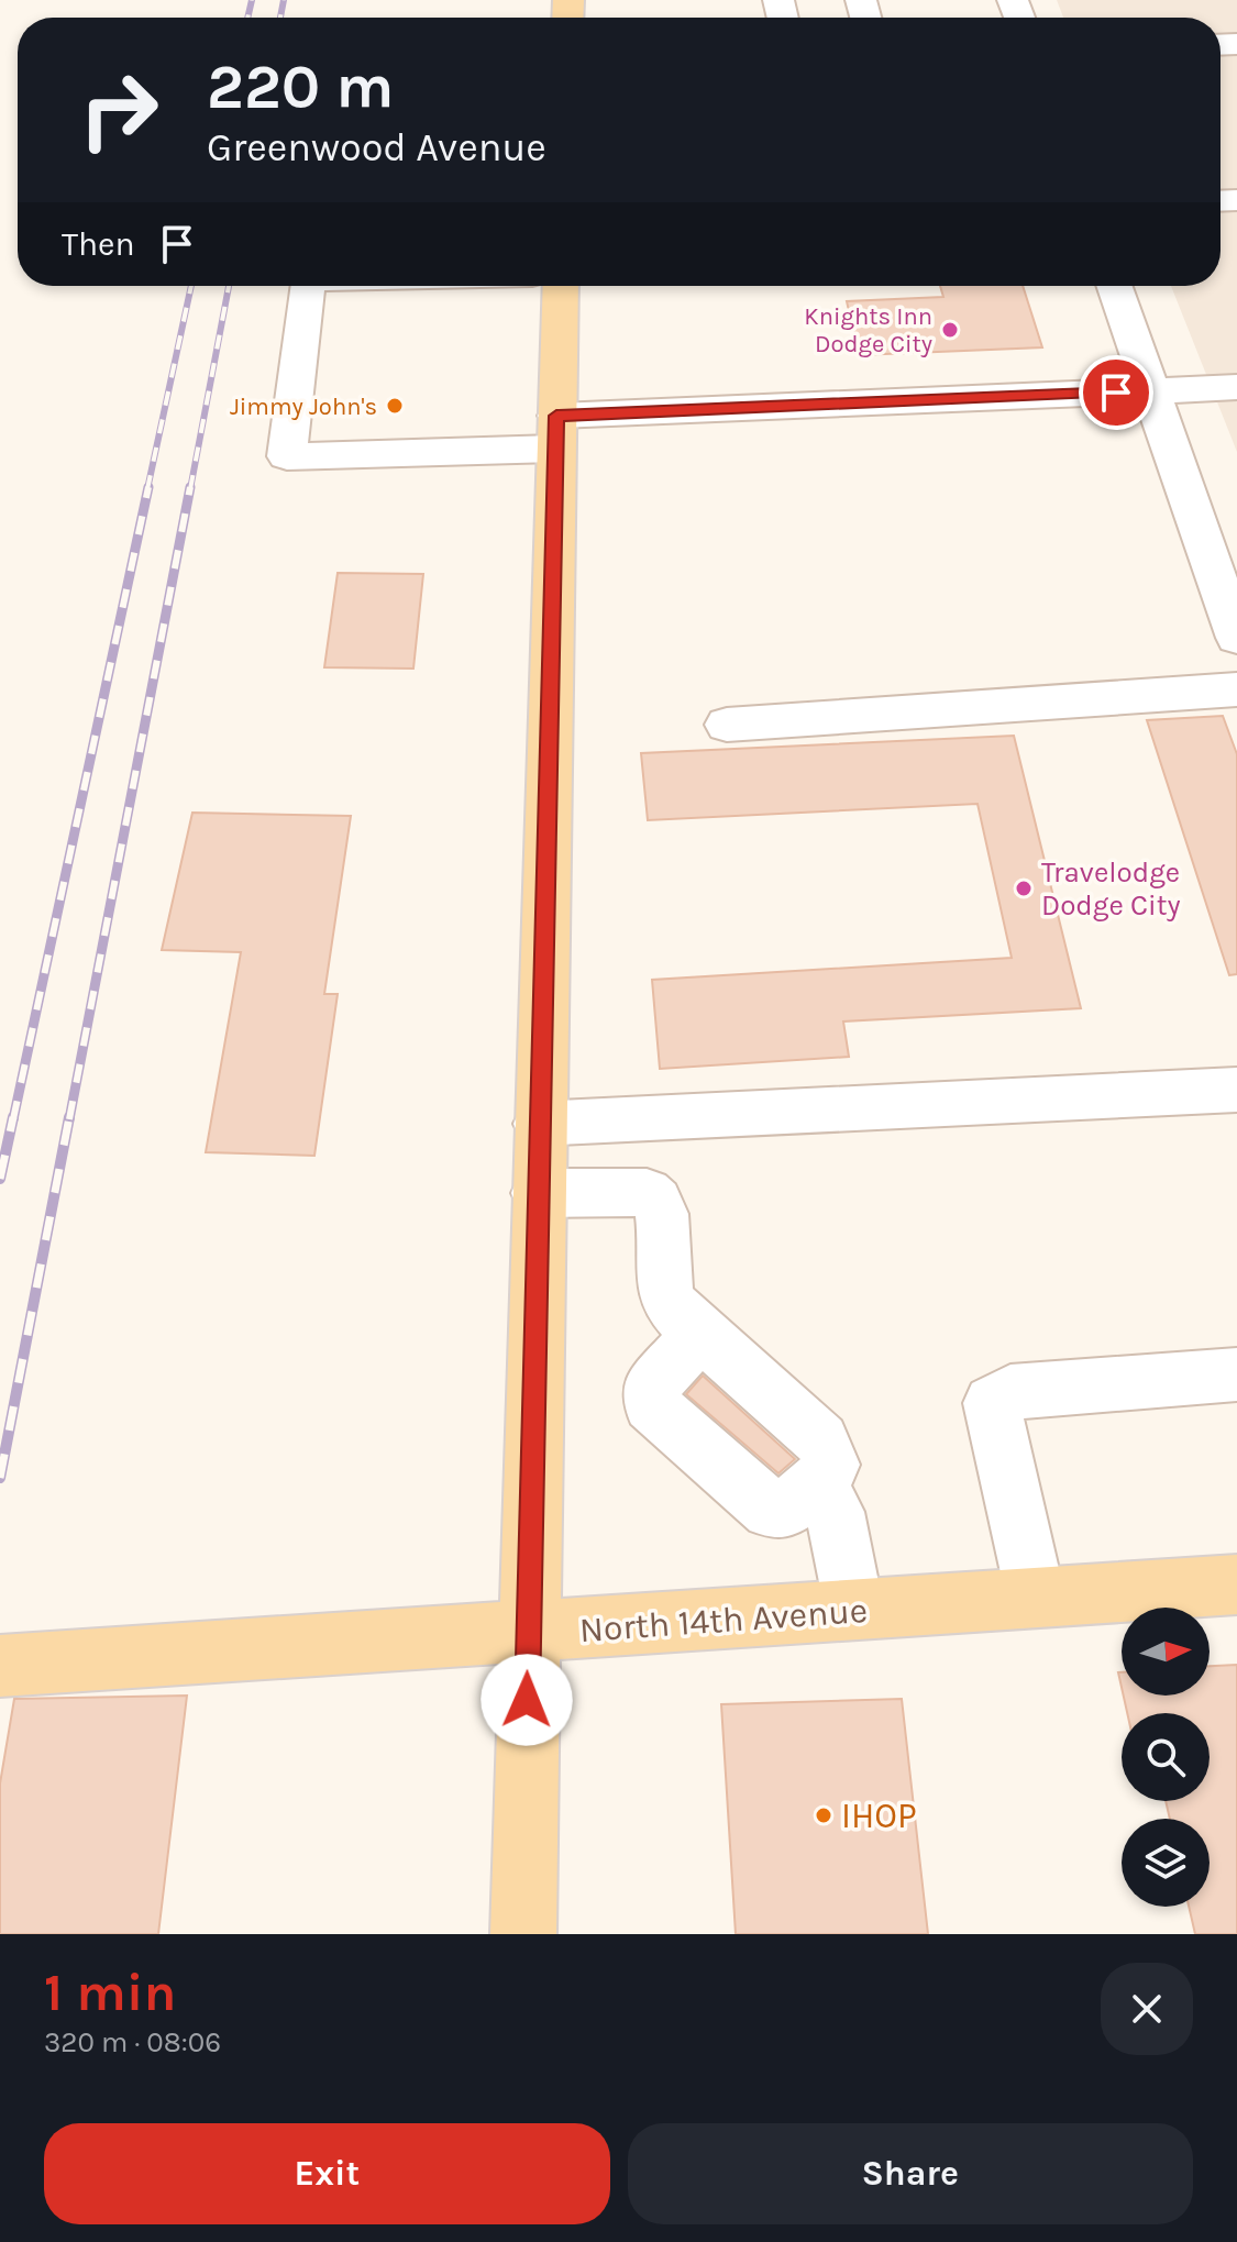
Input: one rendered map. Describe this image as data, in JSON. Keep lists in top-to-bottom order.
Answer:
{
  "streets": {
    "main road": ["North 14th Avenue"]
  },
  "places": [
    "Knights Inn Dodge City",
    "Jimmy John's",
    "Travelodge Dodge City",
    "IHOP"
  ],
  "north": "right",
  "page": {
    "turn": ["220 m", "Greenwood Avenue"],
    "then": "Then",
    "heading": ["1 min", "320 m · 08:06"],
    "buttons": ["Exit", "Share"]
  }
}
